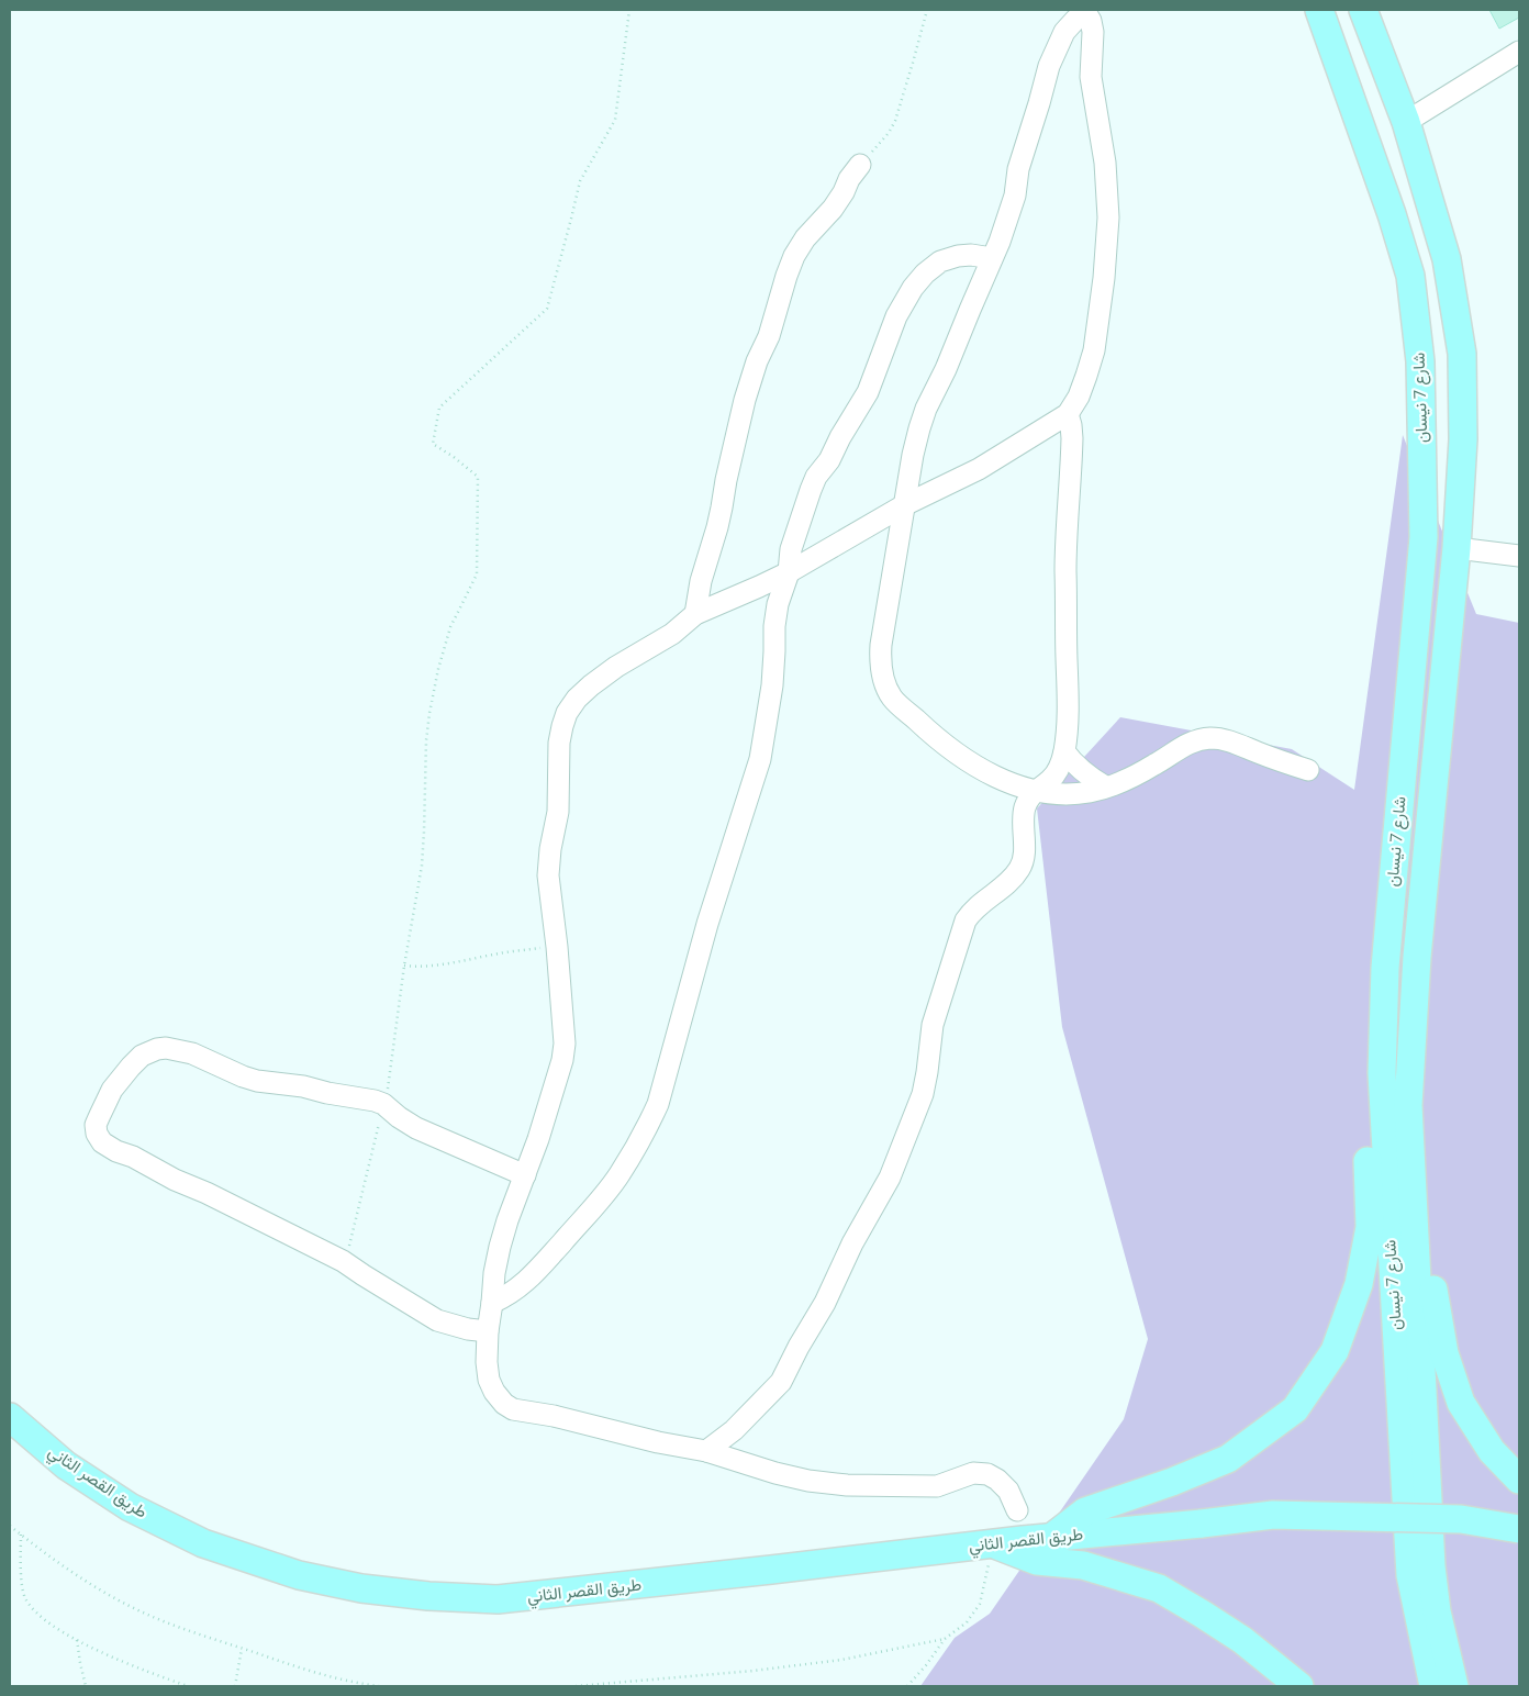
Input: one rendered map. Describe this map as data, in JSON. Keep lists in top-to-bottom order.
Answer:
{
  "streets": {
    "main road": ["شارع 7 نيسان", "طريق القصر الثاني"]
  }
}
